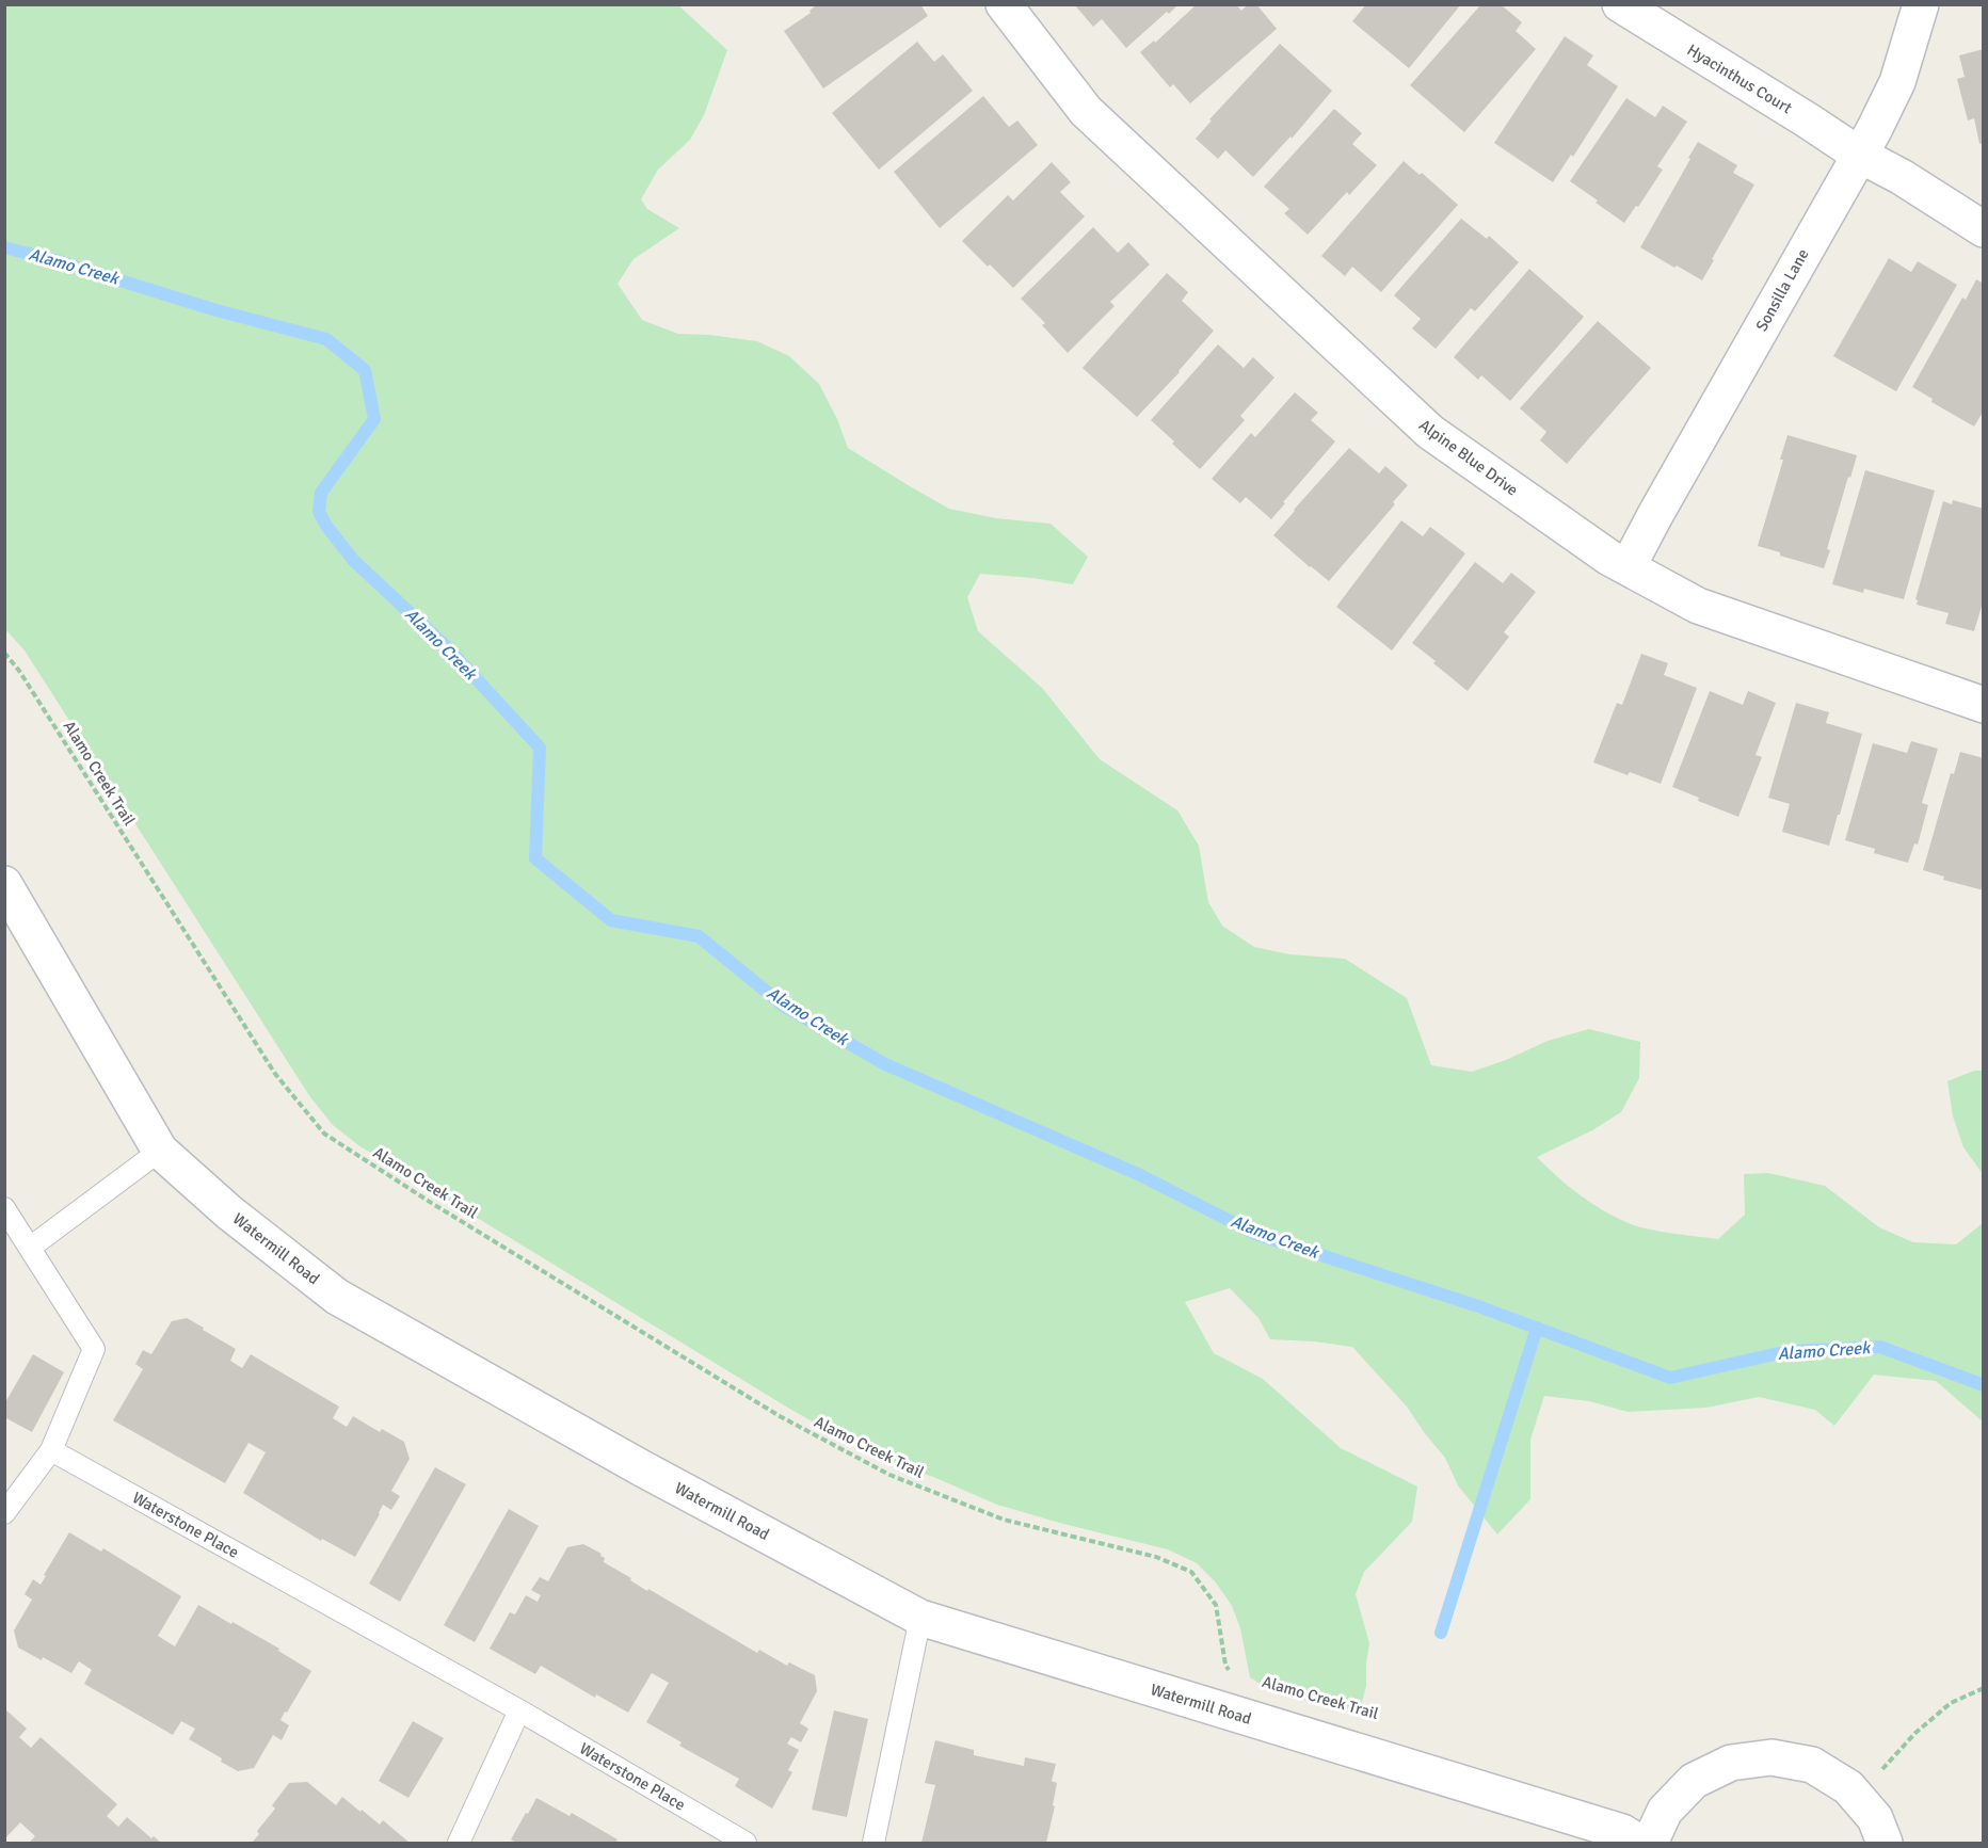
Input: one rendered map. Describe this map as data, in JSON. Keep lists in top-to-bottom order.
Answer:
{
  "streets": {
    "street": [
      "Hyacinthus Court",
      "Sonsilla Lane",
      "Alpine Blue Drive",
      "Watermill Road"
    ],
    "lane": ["Waterstone Place"],
    "path": ["Alamo Creek Trail"]
  },
  "crossings": [
    ["Hyacinthus Court", "Sonsilla Lane"],
    ["Sonsilla Lane", "Alpine Blue Drive"]
  ],
  "water": ["Alamo Creek"]
}
